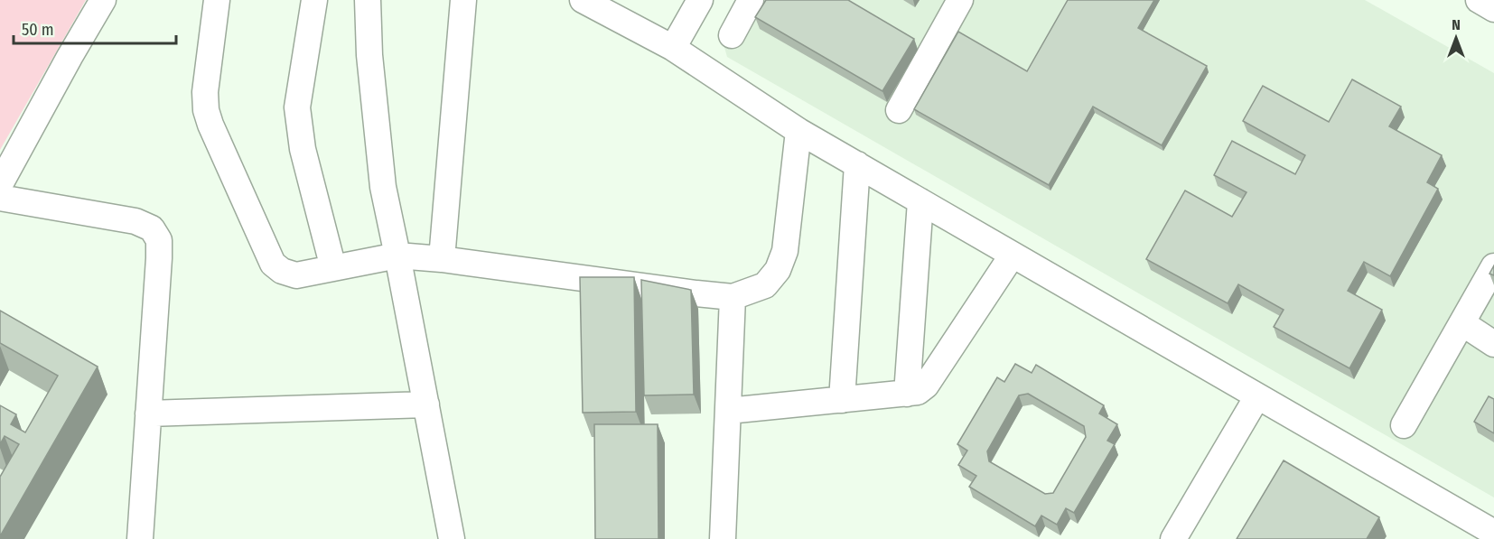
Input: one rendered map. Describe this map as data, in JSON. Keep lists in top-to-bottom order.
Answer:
{
  "scale_bar": "50 m",
  "north": "top"
}
